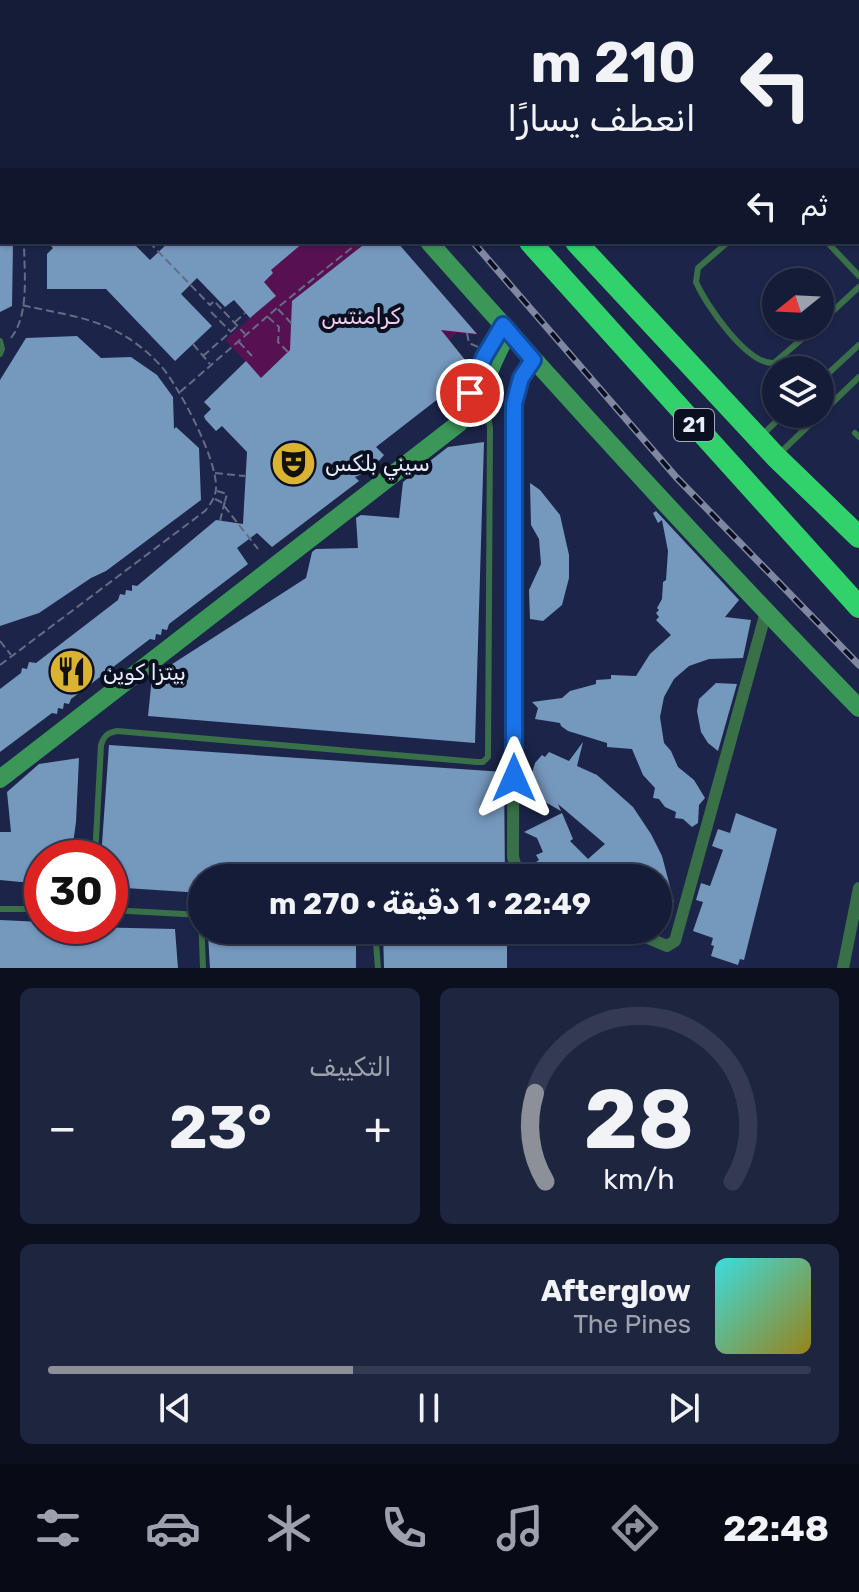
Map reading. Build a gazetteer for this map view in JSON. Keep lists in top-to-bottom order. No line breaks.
{"streets":{"highway":["21"]},"parks":["كرامنتس"],"places":{"theatre":["سيني بلكس"],"restaurant":["بيتزا كوين"]},"north":"left","page":{"turn":["210 m","انعطف يسارًا"],"then":"ثم","limit":"30","trip":"22:49 · 1 دقيقة · 270 m","tile":"التكييف","heat":["−","23°","+"],"song":["Afterglow","The Pines"],"tabs":"22:48","gauge":["28","km/h"]}}
